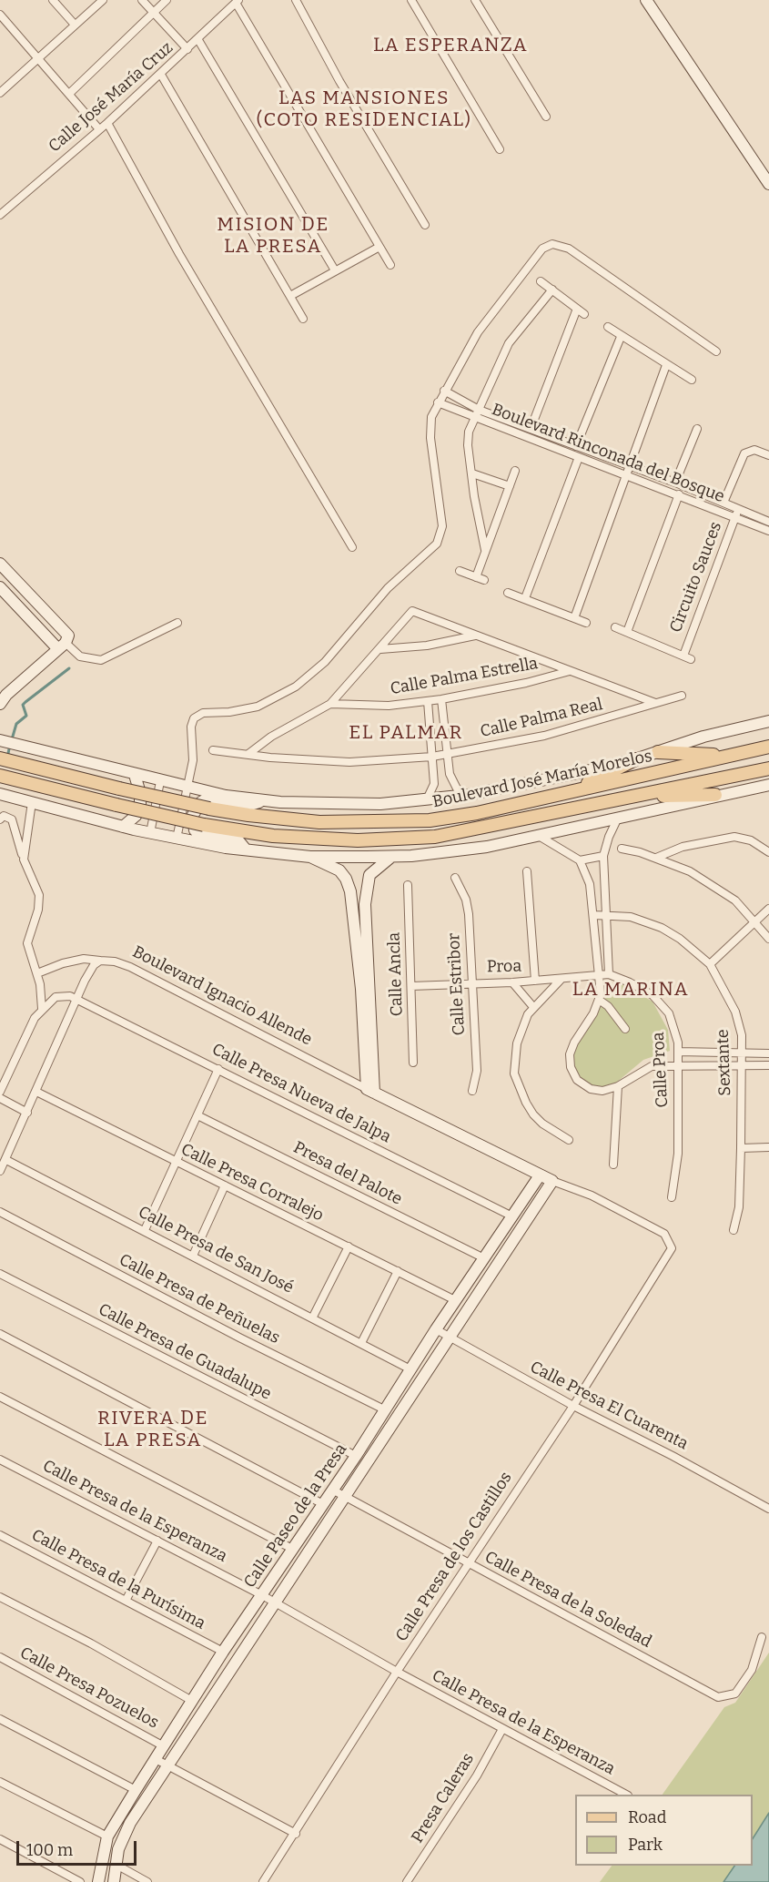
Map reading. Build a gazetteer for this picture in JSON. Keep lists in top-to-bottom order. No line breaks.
{"streets":{"main road":["Boulevard José María Morelos"],"street":["Calle José María Cruz","Boulevard Rinconada del Bosque","Circuito Sauces","Calle Palma Estrella","Calle Palma Real","Proa","Calle Ancla","Calle Estribor","Boulevard Ignacio Allende","Sextante","Calle Proa","Calle Presa Nueva de Jalpa","Presa del Palote","Calle Presa Corralejo","Calle Presa de San José","Calle Presa de Peñuelas","Calle Presa de Guadalupe","Calle Presa El Cuarenta","Calle Presa de la Esperanza","Calle Paseo de la Presa","Calle Presa de los Castillos","Calle Presa de la Purísima","Calle Presa de la Soledad","Calle Presa Pozuelos","Presa Caleras"]},"crossings":[["Boulevard Rinconada del Bosque","Circuito Sauces"],["Calle Palma Estrella","Calle Palma Real"],["Proa","Calle Ancla"],["Proa","Calle Estribor"],["Boulevard Ignacio Allende","Calle Paseo de la Presa"],["Boulevard Ignacio Allende","Calle Presa de los Castillos"],["Calle Presa Nueva de Jalpa","Calle Paseo de la Presa"],["Presa del Palote","Calle Paseo de la Presa"],["Calle Presa Corralejo","Calle Paseo de la Presa"],["Calle Presa de San José","Calle Paseo de la Presa"],["Calle Presa de Peñuelas","Calle Paseo de la Presa"],["Calle Presa de Guadalupe","Calle Paseo de la Presa"],["Calle Presa El Cuarenta","Calle Paseo de la Presa"],["Calle Presa El Cuarenta","Calle Presa de los Castillos"],["Calle Presa de la Esperanza","Calle Paseo de la Presa"],["Calle Presa de la Esperanza","Calle Presa de los Castillos"],["Calle Presa de la Esperanza","Presa Caleras"],["Calle Paseo de la Presa","Calle Presa de la Purísima"],["Calle Paseo de la Presa","Calle Presa de la Soledad"],["Calle Paseo de la Presa","Calle Presa Pozuelos"],["Calle Presa de los Castillos","Calle Presa de la Soledad"]],"districts":["LA ESPERANZA","LAS MANSIONES (COTO RESIDENCIAL)","MISION DE LA PRESA","EL PALMAR","LA MARINA","RIVERA DE LA PRESA"],"legend":["Road","Park"],"scale_bar":"100 m"}
